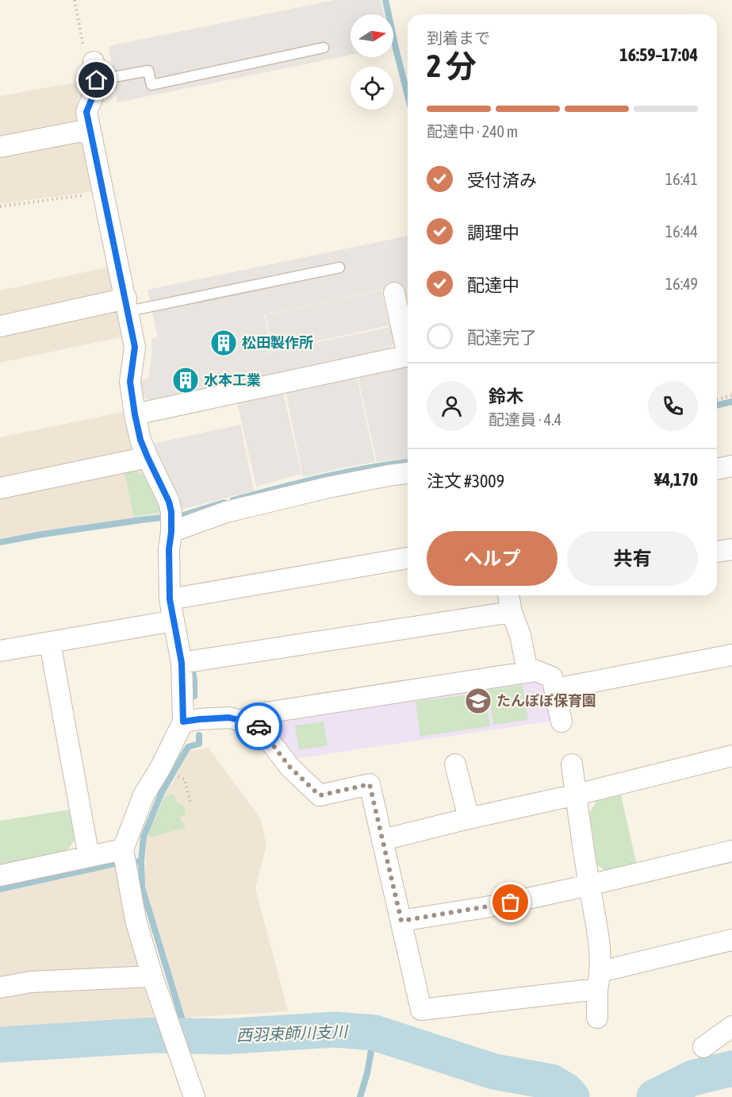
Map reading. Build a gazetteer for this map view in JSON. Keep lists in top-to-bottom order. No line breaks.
{"water":["西羽束師川支川"],"places":{"building":["松田製作所","水本工業"],"school or university":["たんぽぽ保育園"]},"north":"right","page":{"heading":["2 分","到着まで","16:59–17:04"],"panel":["鈴木","配達員 · 4.4","注文 #3009","¥4,170"],"bar":"配達中 · 240 m","list":[["受付済み","16:41"],["調理中","16:44"],["配達中","16:49"],"配達完了"],"buttons":["ヘルプ","共有"]}}
